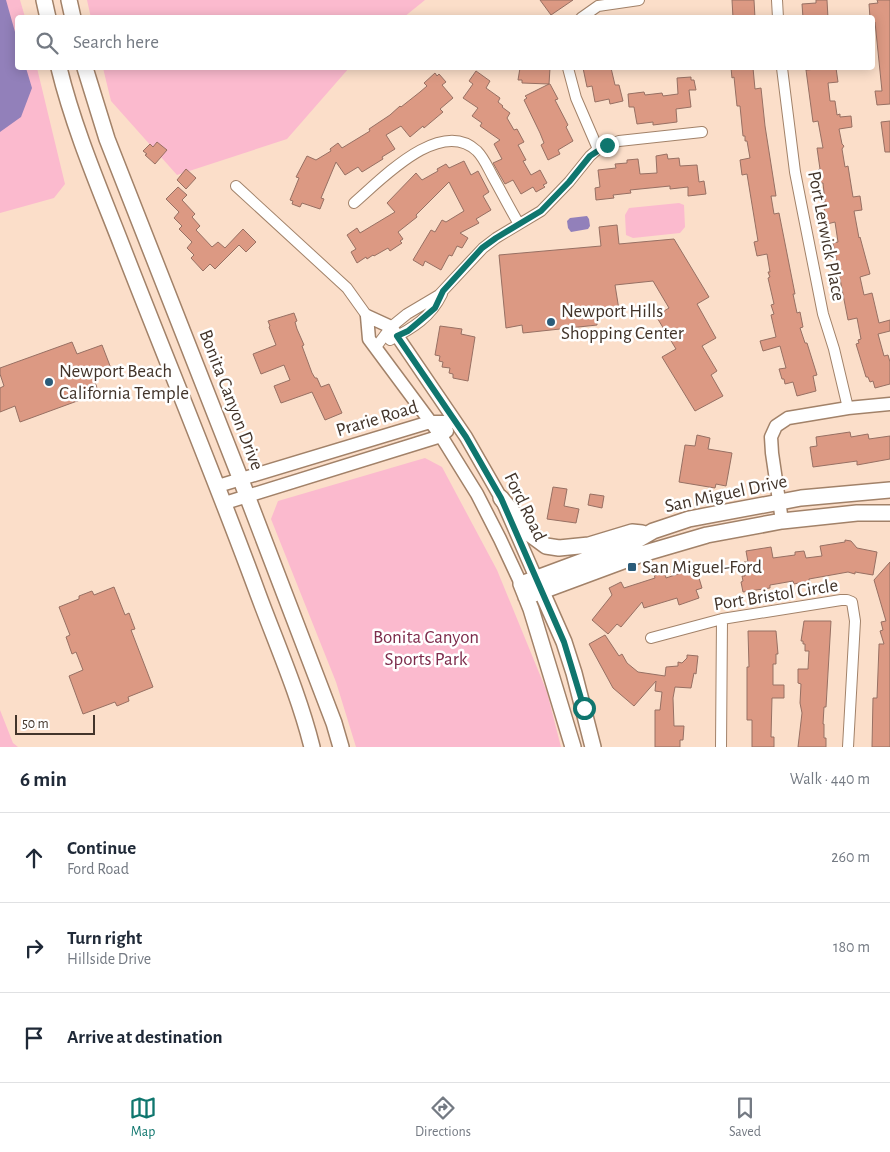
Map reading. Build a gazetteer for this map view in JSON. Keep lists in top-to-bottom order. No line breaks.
{"streets":{"main road":["Bonita Canyon Drive","San Miguel Drive","Ford Road"],"street":["Port Lerwick Place","Prarie Road","Port Bristol Circle"]},"crossings":[["Bonita Canyon Drive","Prarie Road"],["Prarie Road","Ford Road"],["San Miguel Drive","Ford Road"]],"parks":["Bonita Canyon Sports Park"],"places":{"other":["Newport Hills Shopping Center","Newport Beach California Temple"],"transit":["San Miguel-Ford"]},"scale_bar":"50 m","page":{"search":"Search here","scale":"50 m","heading":["6 min","Walk · 440 m"],"list":[["Continue","Ford Road","260 m"],["Turn right","Hillside Drive","180 m"],"Arrive at destination"],"nav":["Map","Directions","Saved"]}}
